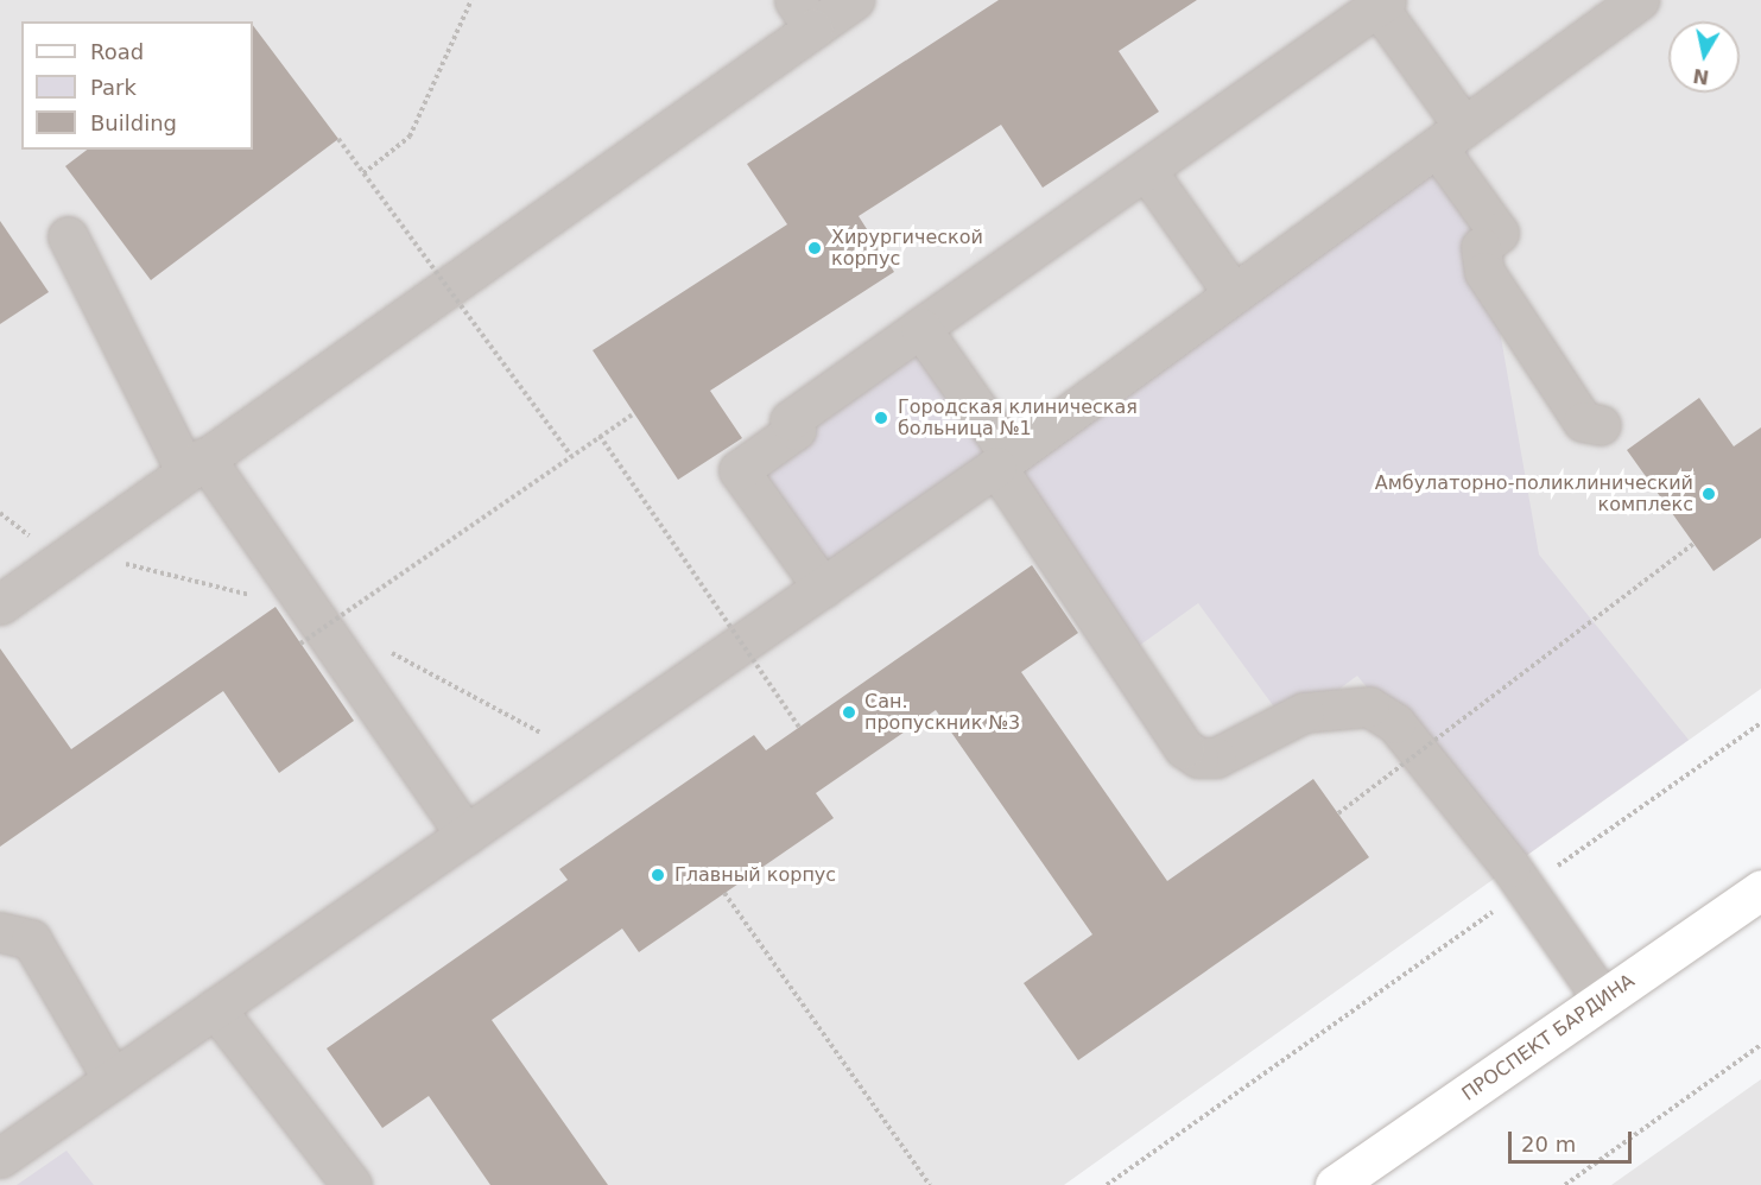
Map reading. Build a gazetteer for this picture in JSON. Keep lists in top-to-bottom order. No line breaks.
{"streets":{"main road":["ПРОСПЕКТ БАРДИНА"]},"places":["Хирургической корпус","Городская клиническая больница №1","Амбулаторно-поликлинический комплекс","Сан. пропускник №3","Главный корпус"],"legend":["Road","Park","Building"],"scale_bar":"20 m","north":"bottom"}
